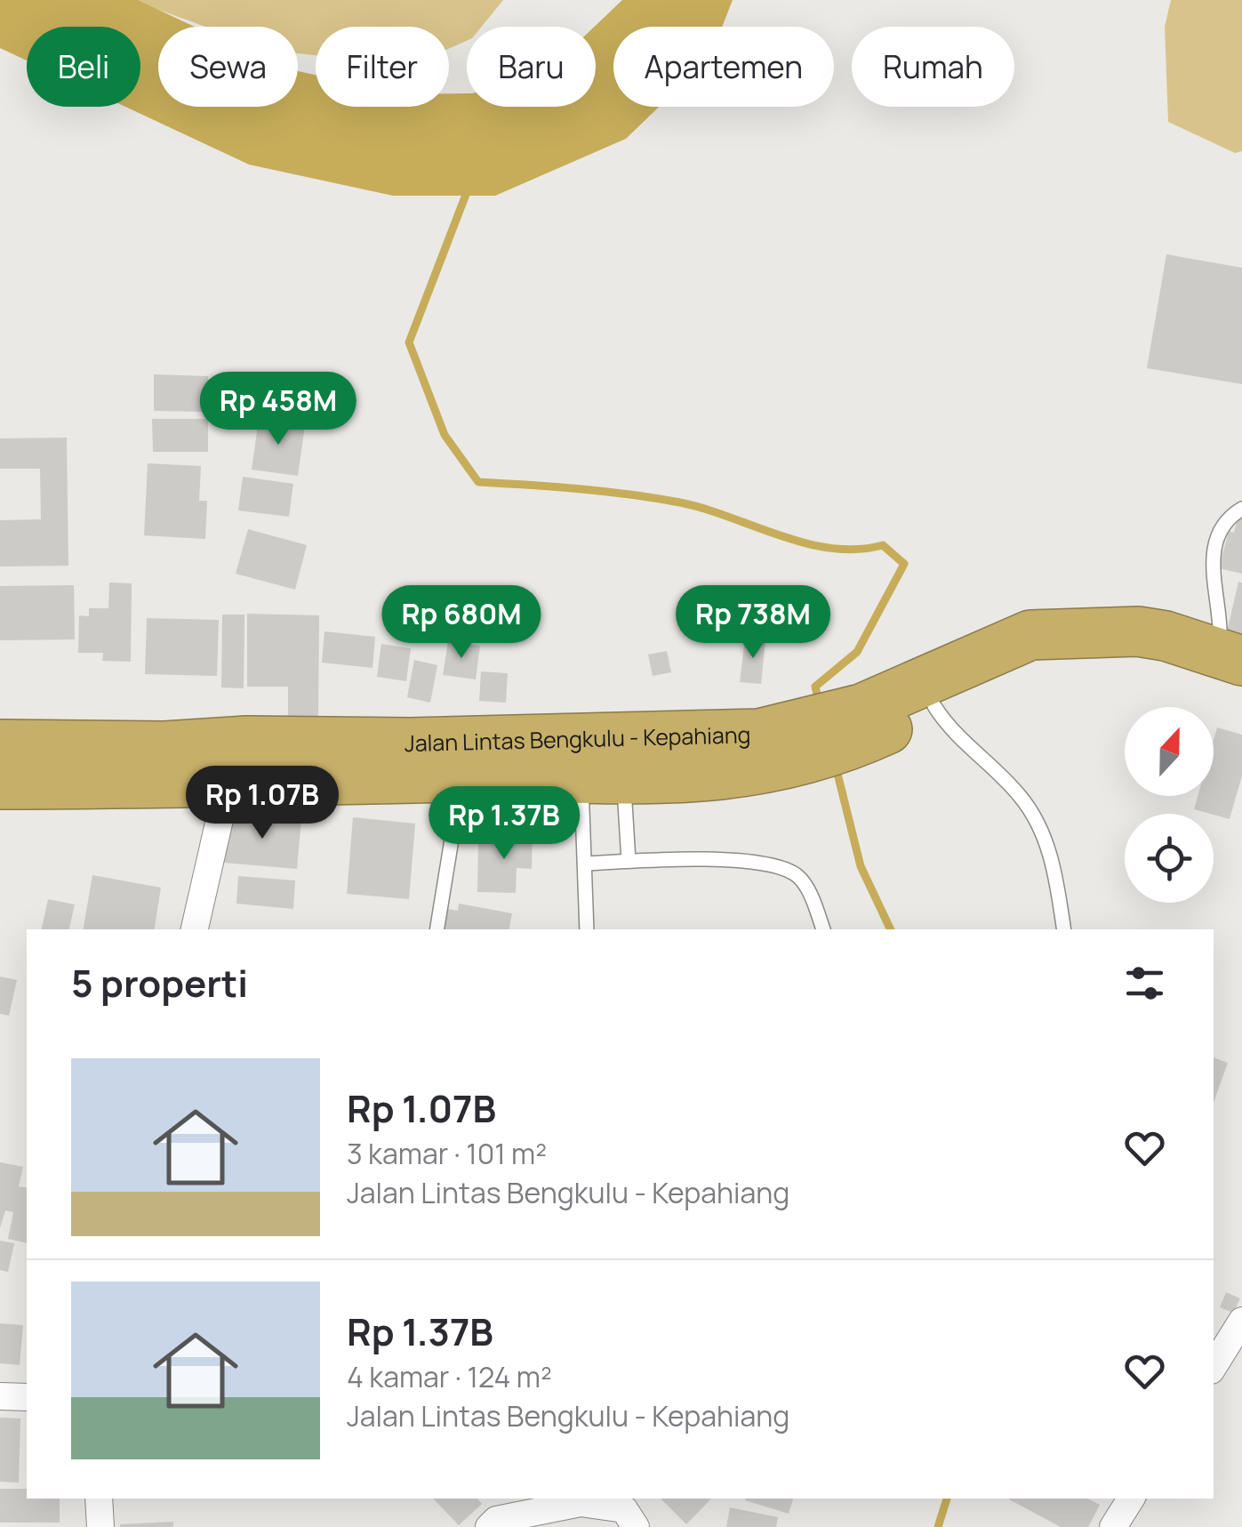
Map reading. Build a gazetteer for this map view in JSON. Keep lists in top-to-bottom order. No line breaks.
{"streets":{"highway":["Jalan Lintas Bengkulu - Kepahiang"]},"north":"top","page":{"chip":["Beli","Sewa","Filter","Baru","Apartemen","Rumah"],"price":["Rp 458M","Rp 680M","Rp 738M","Rp 1.07B","Rp 1.37B"],"heading":"5 properti","list":[{"name":"Rp 1.07B","note":"3 kamar · 101 m² · Jalan Lintas Bengkulu - Kepahiang"},{"name":"Rp 1.37B","note":"4 kamar · 124 m² · Jalan Lintas Bengkulu - Kepahiang"}]}}
